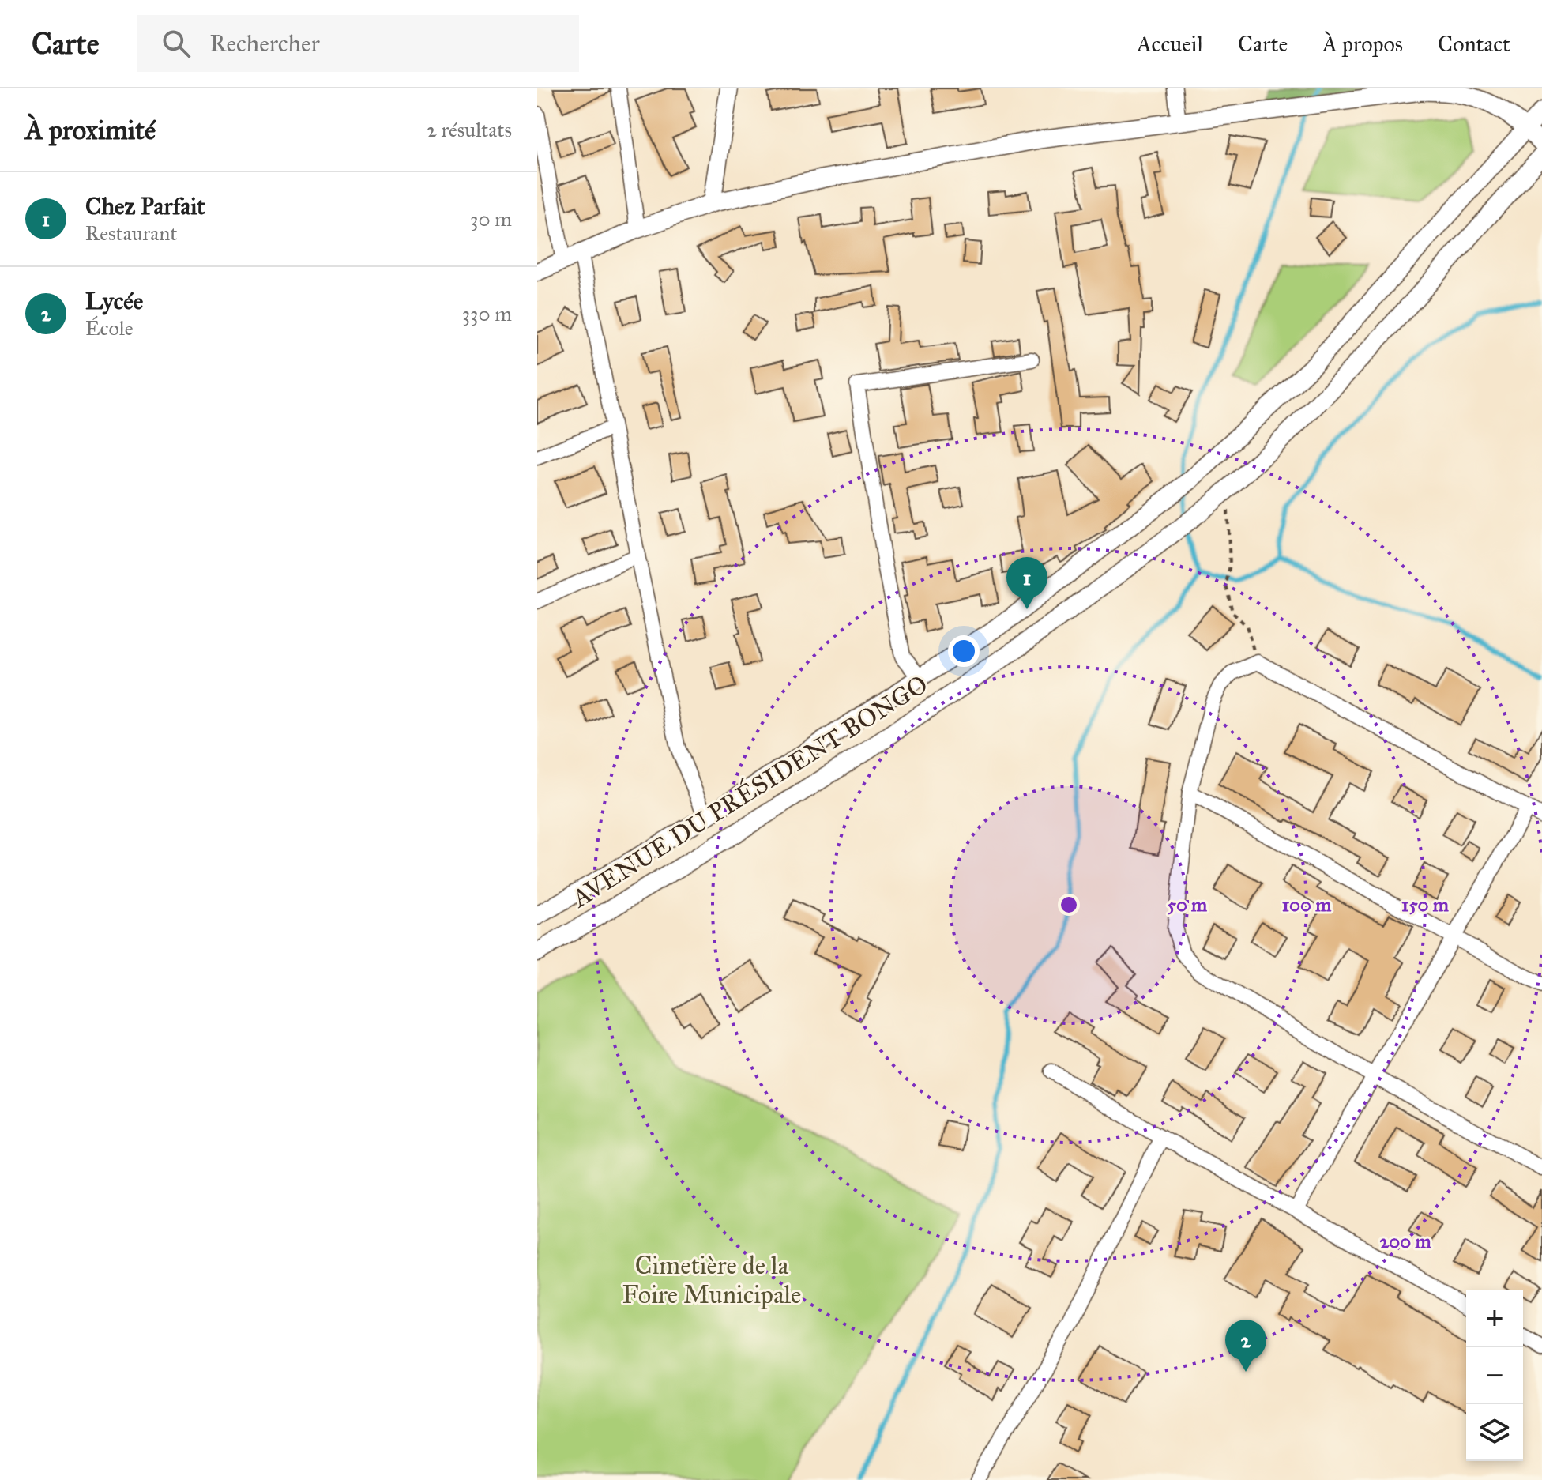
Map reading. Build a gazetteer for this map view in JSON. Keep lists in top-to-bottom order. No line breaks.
{"streets":{"street":["AVENUE DU PRÉSIDENT BONGO"]},"parks":["Cimetière de la Foire Municipale"],"page":{"header":"Carte","search":"Rechercher","nav":["Accueil","Carte","À propos","Contact"],"heading":["À proximité","2 résultats"],"list":[{"mark":"1","name":"Chez Parfait","note":"Restaurant","value":"30 m"},{"mark":"2","name":"Lycée","note":"École","value":"330 m"}],"pins":["1","2"],"map_buttons":["+","−"]},"rings":["50 m","100 m","150 m","200 m"]}
